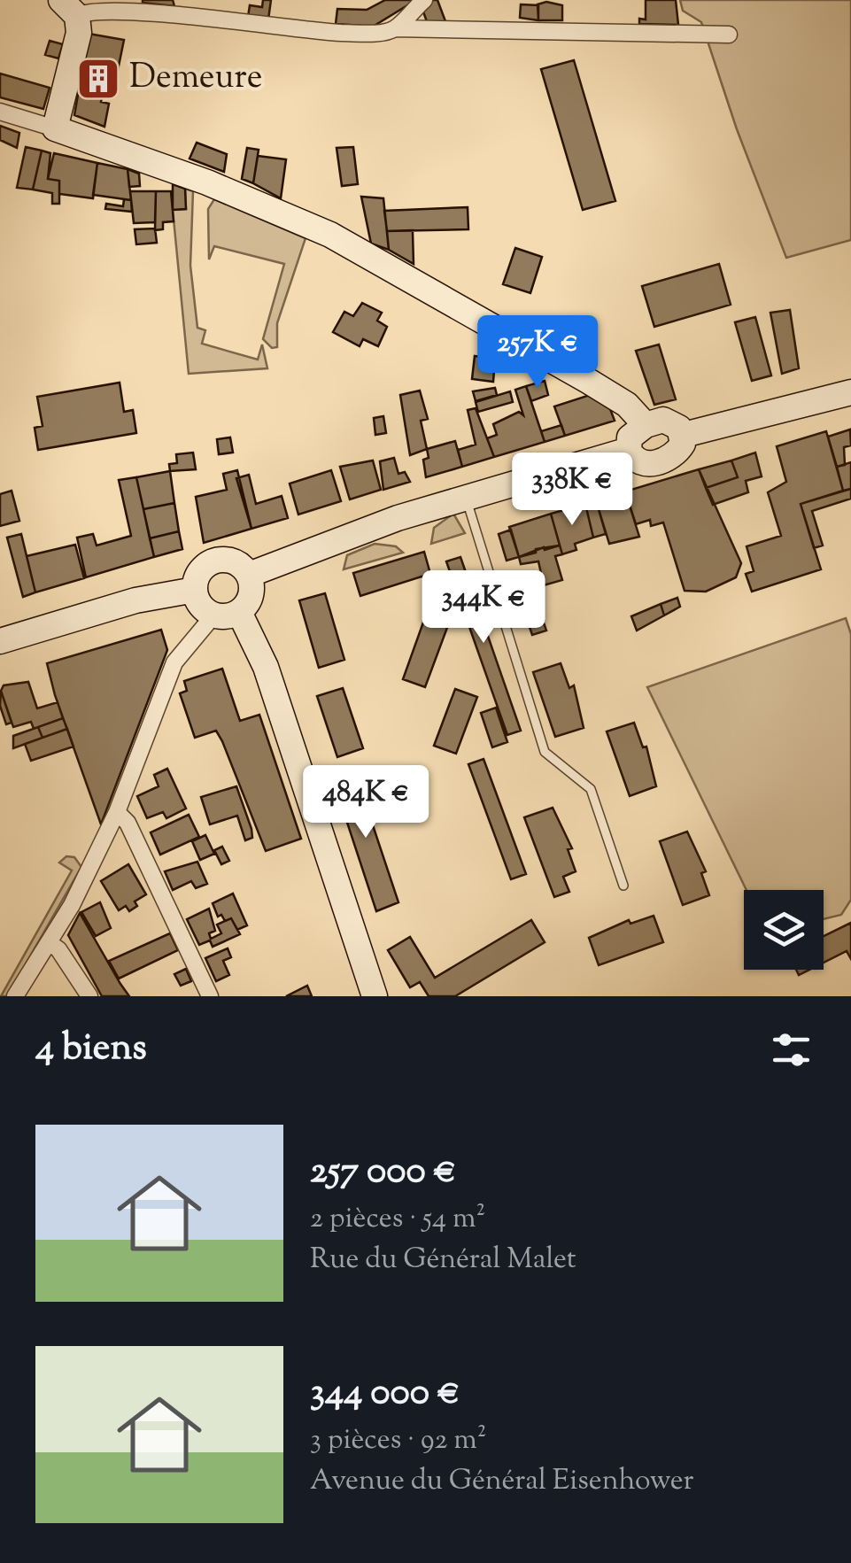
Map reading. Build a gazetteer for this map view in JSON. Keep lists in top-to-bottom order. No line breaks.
{"places":{"building":["Demeure"]},"page":{"price":["257K €","338K €","344K €","484K €"],"heading":"4 biens","list":[{"name":"257 000 €","note":"2 pièces · 54 m² · Rue du Général Malet"},{"name":"344 000 €","note":"3 pièces · 92 m² · Avenue du Général Eisenhower"}]}}
